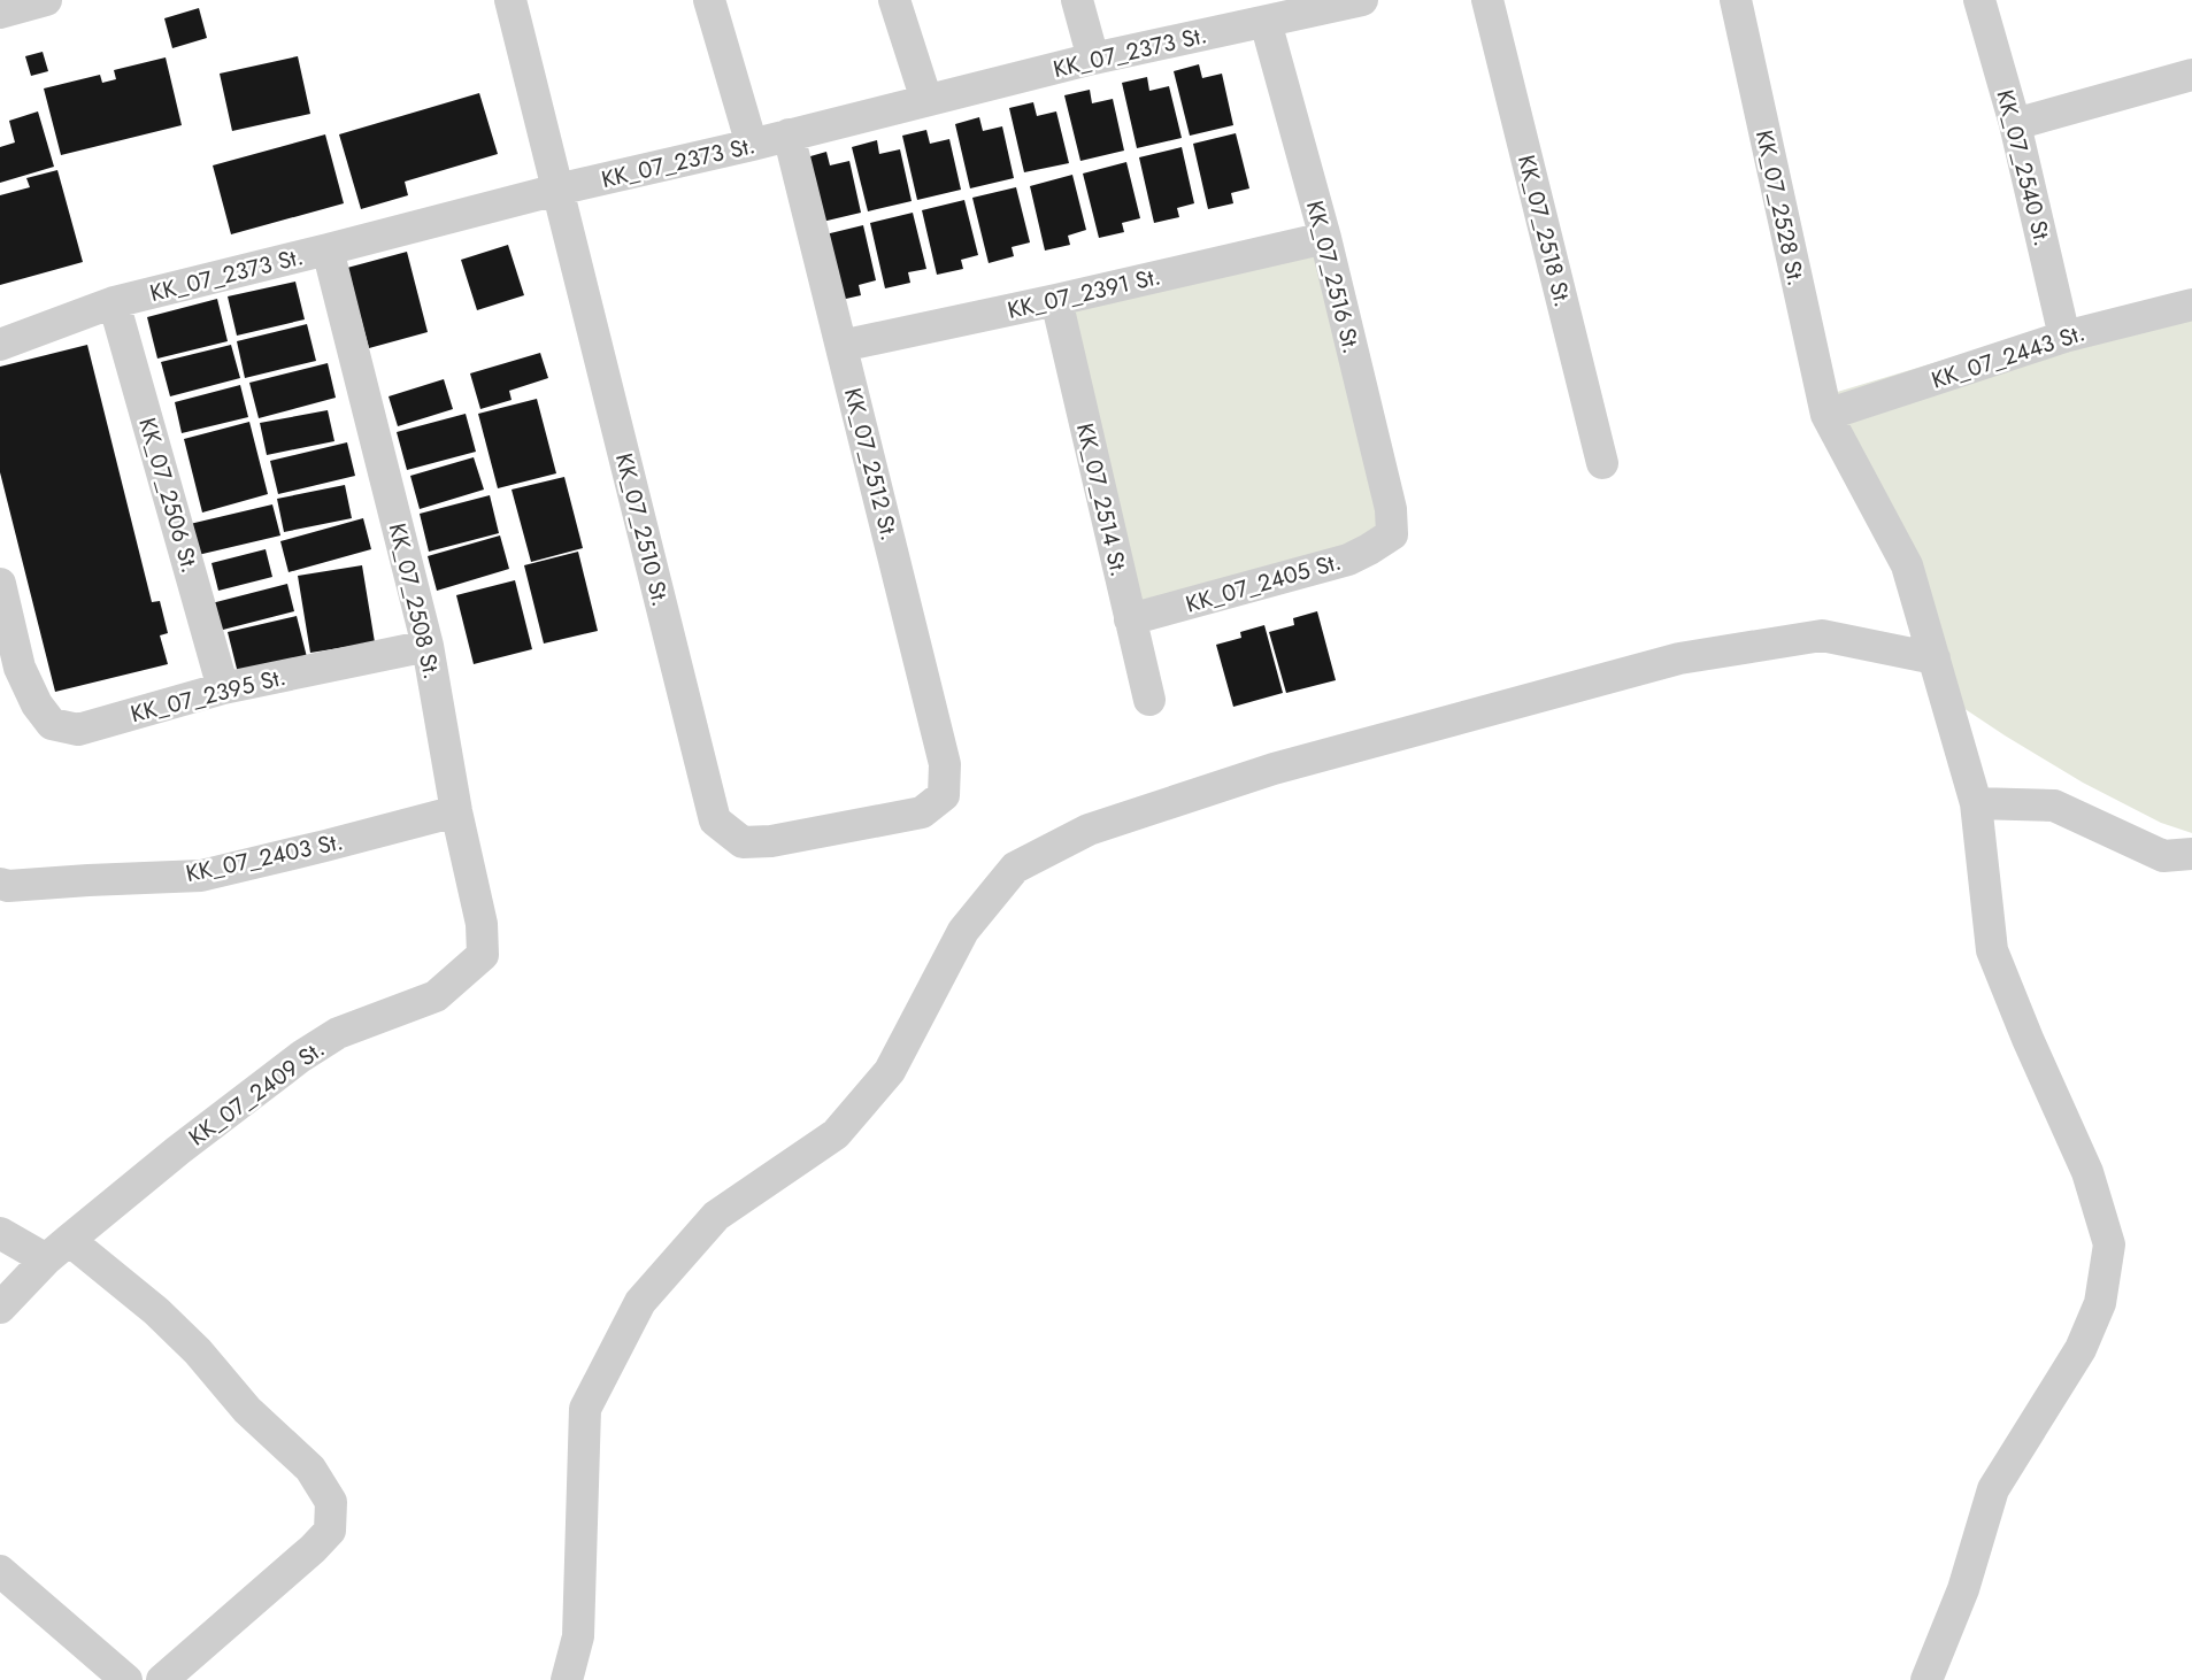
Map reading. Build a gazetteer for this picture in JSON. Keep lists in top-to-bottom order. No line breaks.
{"streets":{"street":["KK_07_2373 St.","KK_07_2540 St.","KK_07_2528 St.","KK_07_2518 St.","KK_07_2516 St.","KK_07_2391 St.","KK_07_2443 St.","KK_07_2512 St.","KK_07_2506 St.","KK_07_2514 St.","KK_07_2510 St.","KK_07_2405 St.","KK_07_2508 St.","KK_07_2395 St.","KK_07_2403 St.","KK_07_2409 St."]},"crossings":[["KK_07_2373 St.","KK_07_2516 St."],["KK_07_2373 St.","KK_07_2512 St."],["KK_07_2373 St.","KK_07_2506 St."],["KK_07_2373 St.","KK_07_2510 St."],["KK_07_2373 St.","KK_07_2508 St."],["KK_07_2540 St.","KK_07_2443 St."],["KK_07_2528 St.","KK_07_2443 St."],["KK_07_2516 St.","KK_07_2391 St."],["KK_07_2516 St.","KK_07_2405 St."],["KK_07_2391 St.","KK_07_2512 St."],["KK_07_2391 St.","KK_07_2514 St."],["KK_07_2512 St.","KK_07_2510 St."],["KK_07_2506 St.","KK_07_2395 St."],["KK_07_2514 St.","KK_07_2405 St."],["KK_07_2508 St.","KK_07_2395 St."],["KK_07_2508 St.","KK_07_2403 St."],["KK_07_2508 St.","KK_07_2409 St."]]}
